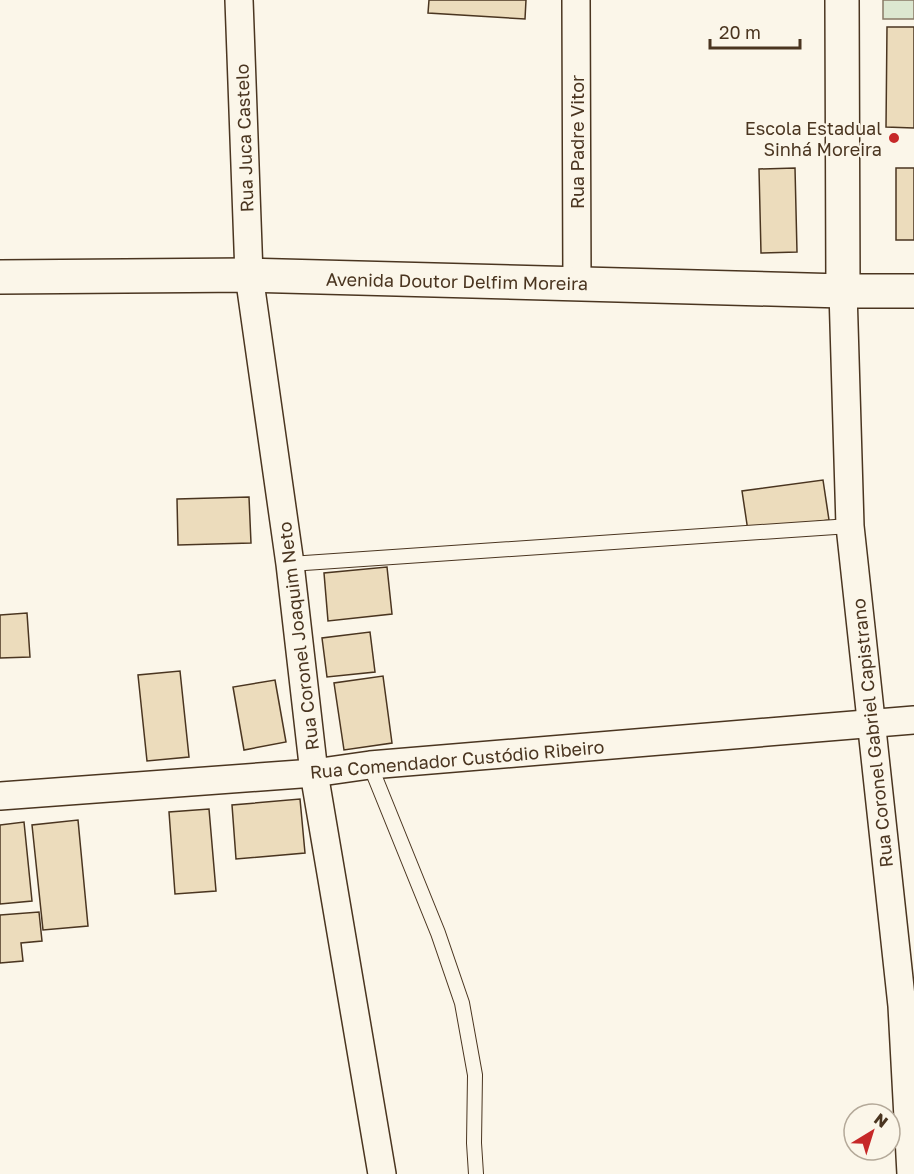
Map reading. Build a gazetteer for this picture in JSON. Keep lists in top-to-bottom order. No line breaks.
{"streets":{"main road":["Avenida Doutor Delfim Moreira"],"street":["Rua Juca Castelo","Rua Padre Vitor","Rua Coronel Joaquim Neto","Rua Coronel Gabriel Capistrano","Rua Comendador Custódio Ribeiro"]},"crossings":[["Rua Juca Castelo","Avenida Doutor Delfim Moreira"],["Rua Juca Castelo","Rua Coronel Joaquim Neto"],["Rua Padre Vitor","Avenida Doutor Delfim Moreira"],["Avenida Doutor Delfim Moreira","Rua Coronel Joaquim Neto"],["Avenida Doutor Delfim Moreira","Rua Coronel Gabriel Capistrano"],["Rua Coronel Joaquim Neto","Rua Comendador Custódio Ribeiro"],["Rua Coronel Gabriel Capistrano","Rua Comendador Custódio Ribeiro"]],"places":["Escola Estadual Sinhá Moreira"],"scale_bar":"20 m","north":"top right"}
